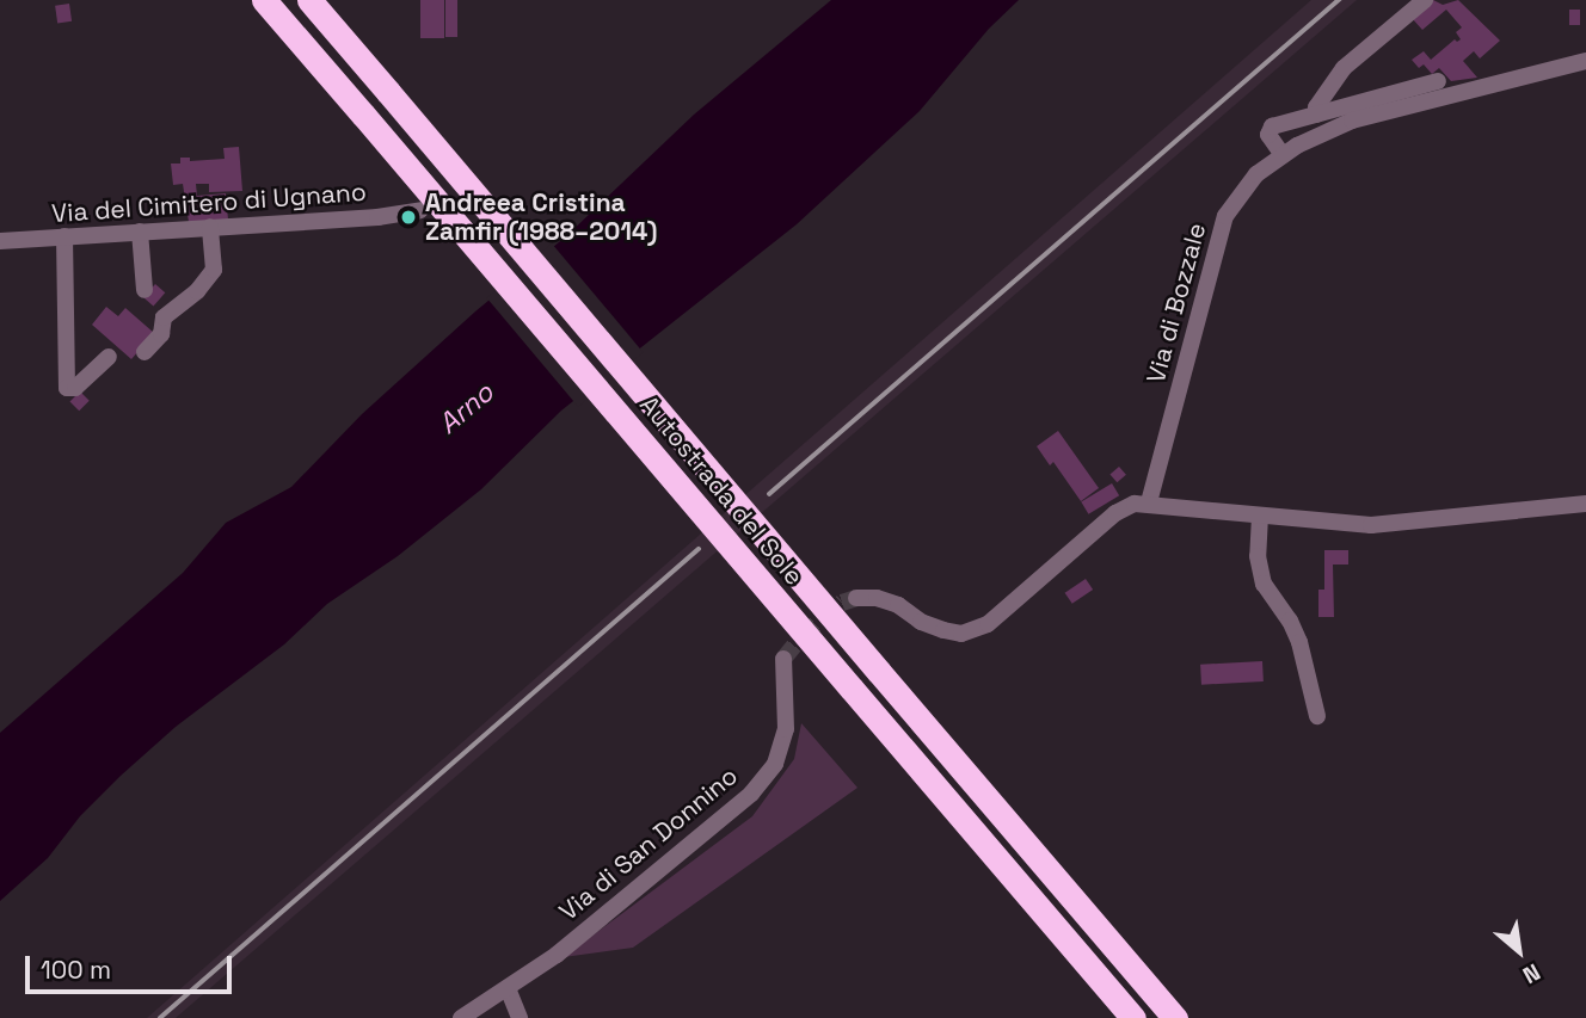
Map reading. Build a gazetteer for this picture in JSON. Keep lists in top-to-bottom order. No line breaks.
{"streets":{"highway":["Autostrada del Sole"],"street":["Via del Cimitero di Ugnano","Via di Bozzale","Via di San Donnino"]},"water":["Arno"],"places":["Andreea Cristina Zamfir (1988–2014)"],"scale_bar":"100 m","north":"bottom right"}
